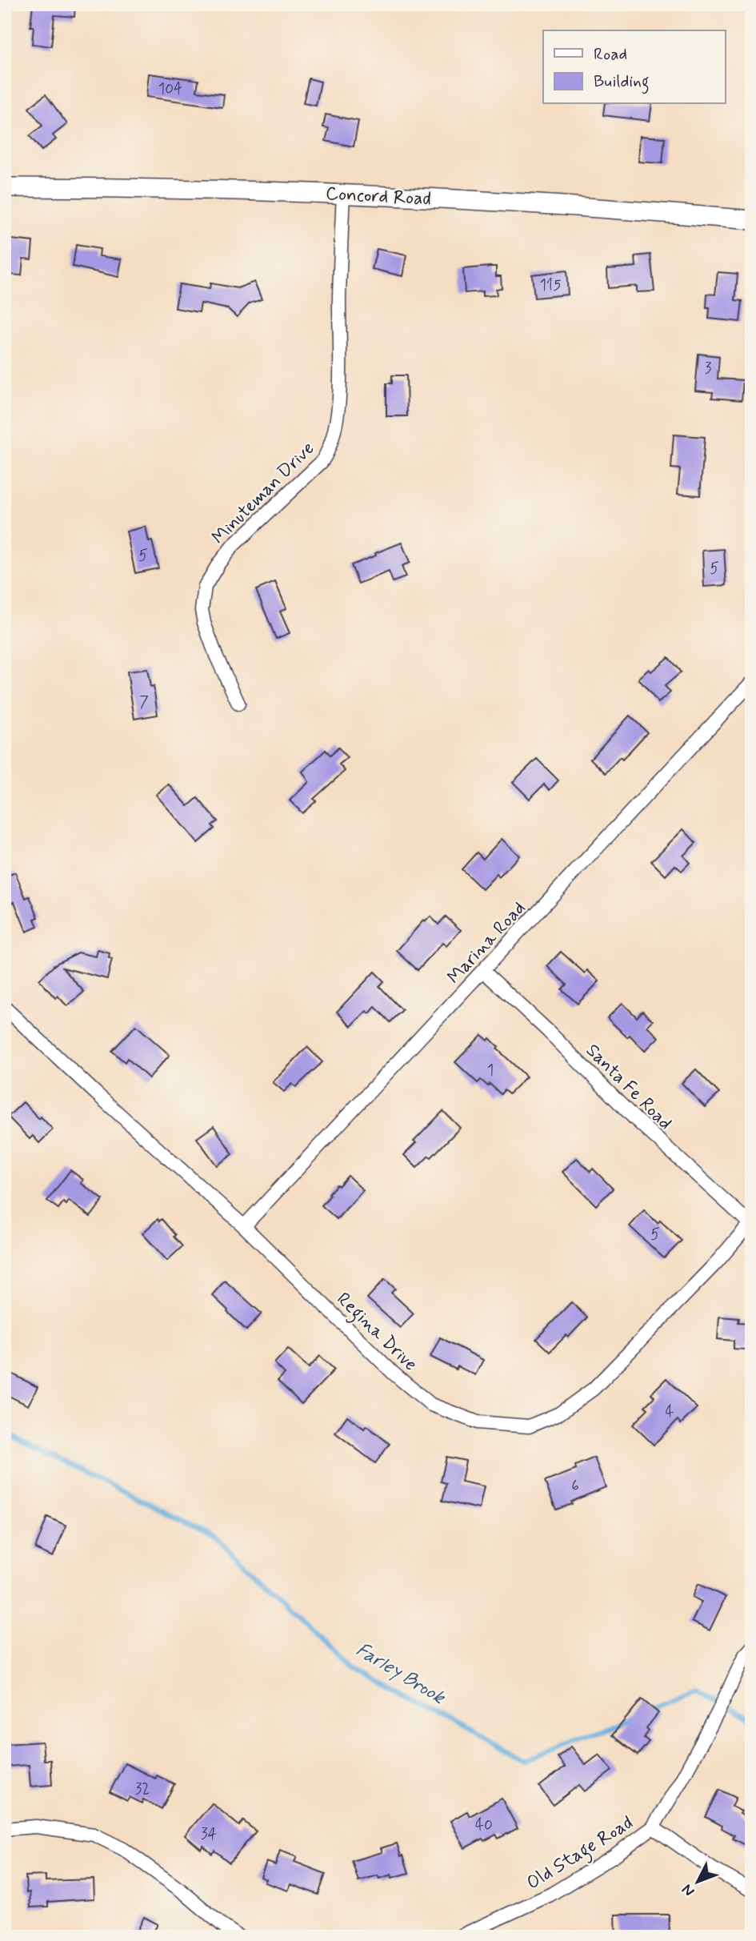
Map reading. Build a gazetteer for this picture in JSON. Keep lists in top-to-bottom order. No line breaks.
{"streets":{"main road":["Concord Road"],"street":["Minuteman Drive","Marina Road","Santa Fe Road","Regina Drive","Old Stage Road"]},"crossings":[["Concord Road","Minuteman Drive"],["Marina Road","Santa Fe Road"],["Marina Road","Regina Drive"],["Santa Fe Road","Regina Drive"]],"water":["Farley Brook"],"house_numbers":["104","115","3","5","5","7","1","5","4","6","32","40","34"],"legend":["Road","Building"],"north":"bottom left"}
